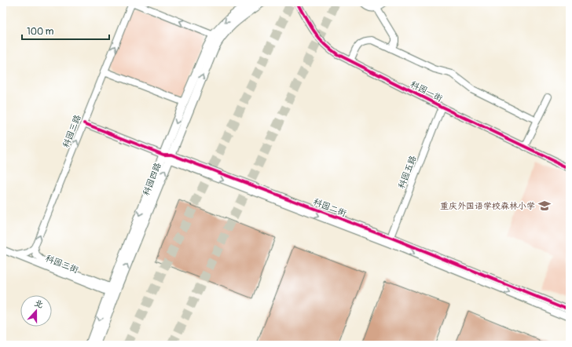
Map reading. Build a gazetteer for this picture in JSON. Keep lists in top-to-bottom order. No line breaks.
{"streets":{"main road":["科园四路"],"street":["科园一街","科园三路","科园五路","科园二街","科园三街"]},"crossings":[["科园一街","科园五路"],["科园三路","科园二街"],["科园三路","科园三街"],["科园五路","科园二街"],["科园四路","科园二街"],["科园四路","科园三街"]],"one_way":["科园三路"],"places":{"school or university":["重庆外国语学校森林小学"]},"scale_bar":"100 m","north":"top"}
